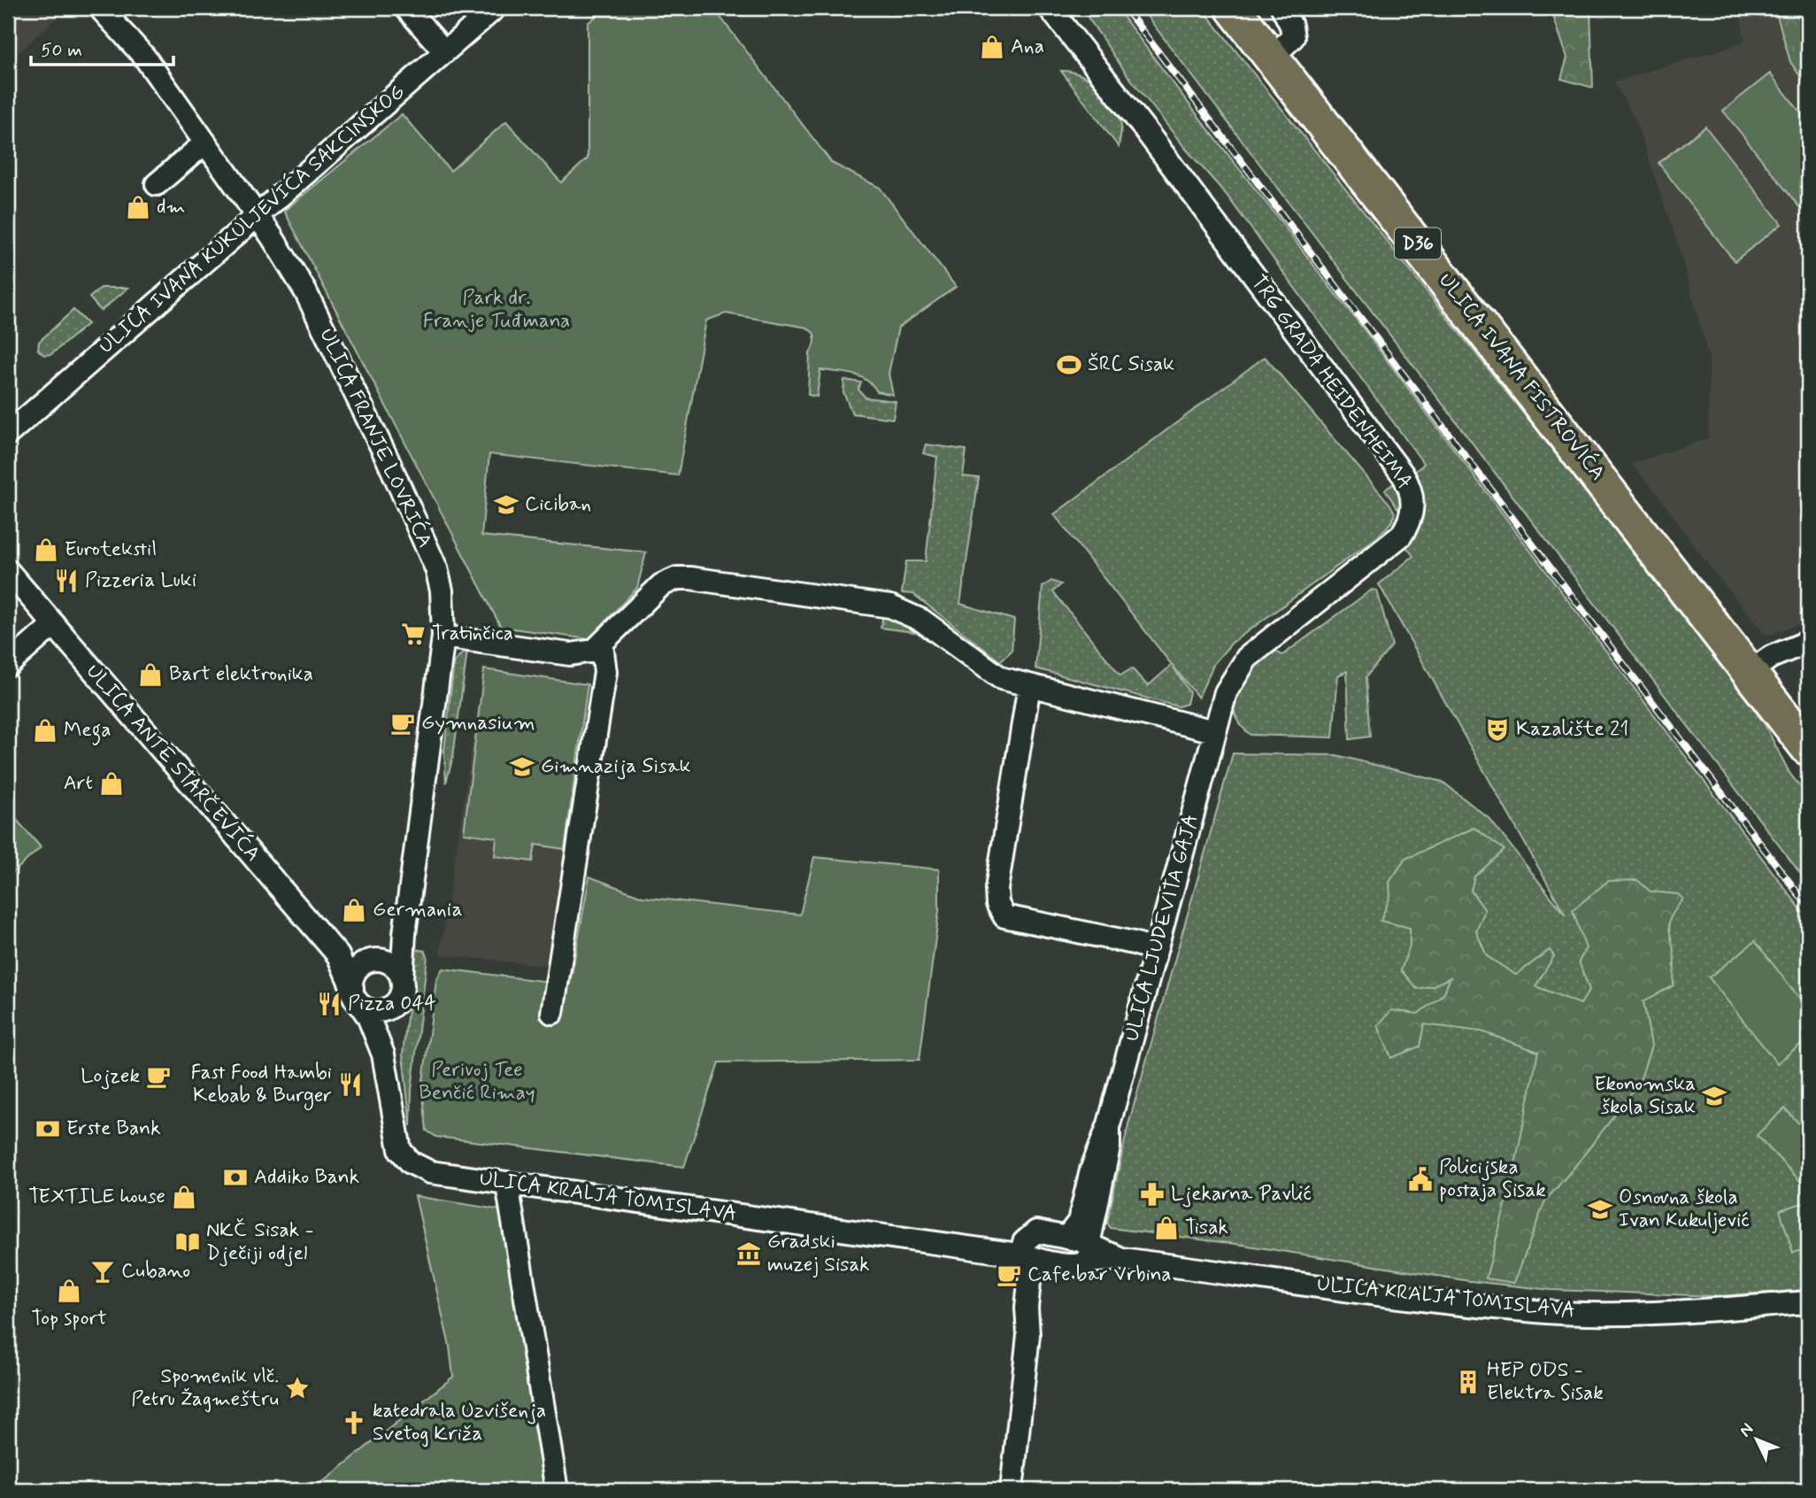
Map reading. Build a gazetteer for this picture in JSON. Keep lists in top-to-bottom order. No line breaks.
{"streets":{"main road":["D36","ULICA IVANA FISTROVIĆA"],"street":["ULICA IVANA KUKULJEVIĆA SAKCINSKOG","TRG GRADA HEIDENHEIMA","ULICA FRANJE LOVRIĆA","ULICA ANTE STARČEVIĆA","ULICA LJUDEVITA GAJA","ULICA KRALJA TOMISLAVA"]},"crossings":[["ULICA IVANA KUKULJEVIĆA SAKCINSKOG","ULICA FRANJE LOVRIĆA"],["TRG GRADA HEIDENHEIMA","ULICA LJUDEVITA GAJA"],["ULICA FRANJE LOVRIĆA","ULICA ANTE STARČEVIĆA"],["ULICA ANTE STARČEVIĆA","ULICA KRALJA TOMISLAVA"],["ULICA LJUDEVITA GAJA","ULICA KRALJA TOMISLAVA"]],"parks":["Park dr. Franje Tuđmana","Perivoj Tee Benčić Rimay"],"places":{"shop":["Ana","dm","Eurotekstil","Bart elektronika","Mega","Art","Germania","TEXTILE house","Tisak","Top sport"],"sports":["ŠRC Sisak"],"school or university":["Ciciban","Gimnazija Sisak","Ekonomska škola Sisak","Osnovna škola Ivan Kukuljević"],"restaurant":["Pizzeria Luki","Pizza 044","Fast Food Hambi Kebab & Burger"],"supermarket":["Tratinčica"],"cafe":["Gymnasium","Lojzek","Cafe bar Vrbina"],"theatre":["Kazalište 21"],"bank":["Erste Bank","Addiko Bank"],"public building":["Policijska postaja Sisak"],"pharmacy":["Ljekarna Pavlić"],"library":["NKČ Sisak - Dječiji odjel"],"museum":["Gradski muzej Sisak"],"bar":["Cubano"],"building":["HEP ODS - Elektra Sisak"],"place":["Spomenik vlč. Petru Žagmeštru"],"church":["katedrala Uzvišenja Svetog Križa"]},"scale_bar":"50 m","north":"top left"}
